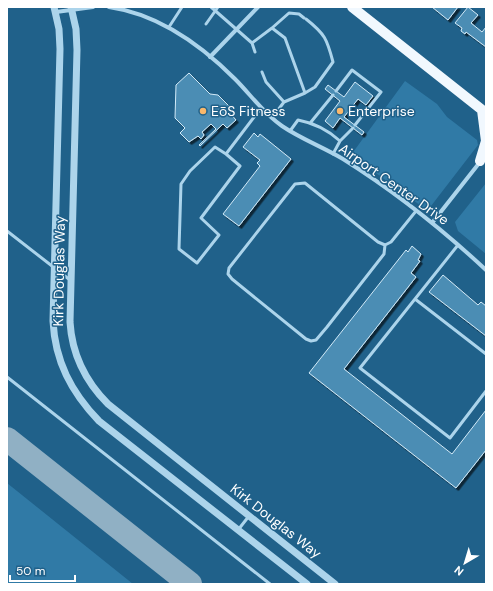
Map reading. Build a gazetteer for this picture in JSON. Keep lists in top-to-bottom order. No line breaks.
{"streets":{"street":["Airport Center Drive","Kirk Douglas Way"]},"places":["EōS Fitness","Enterprise"],"scale_bar":"50 m","north":"bottom left"}
